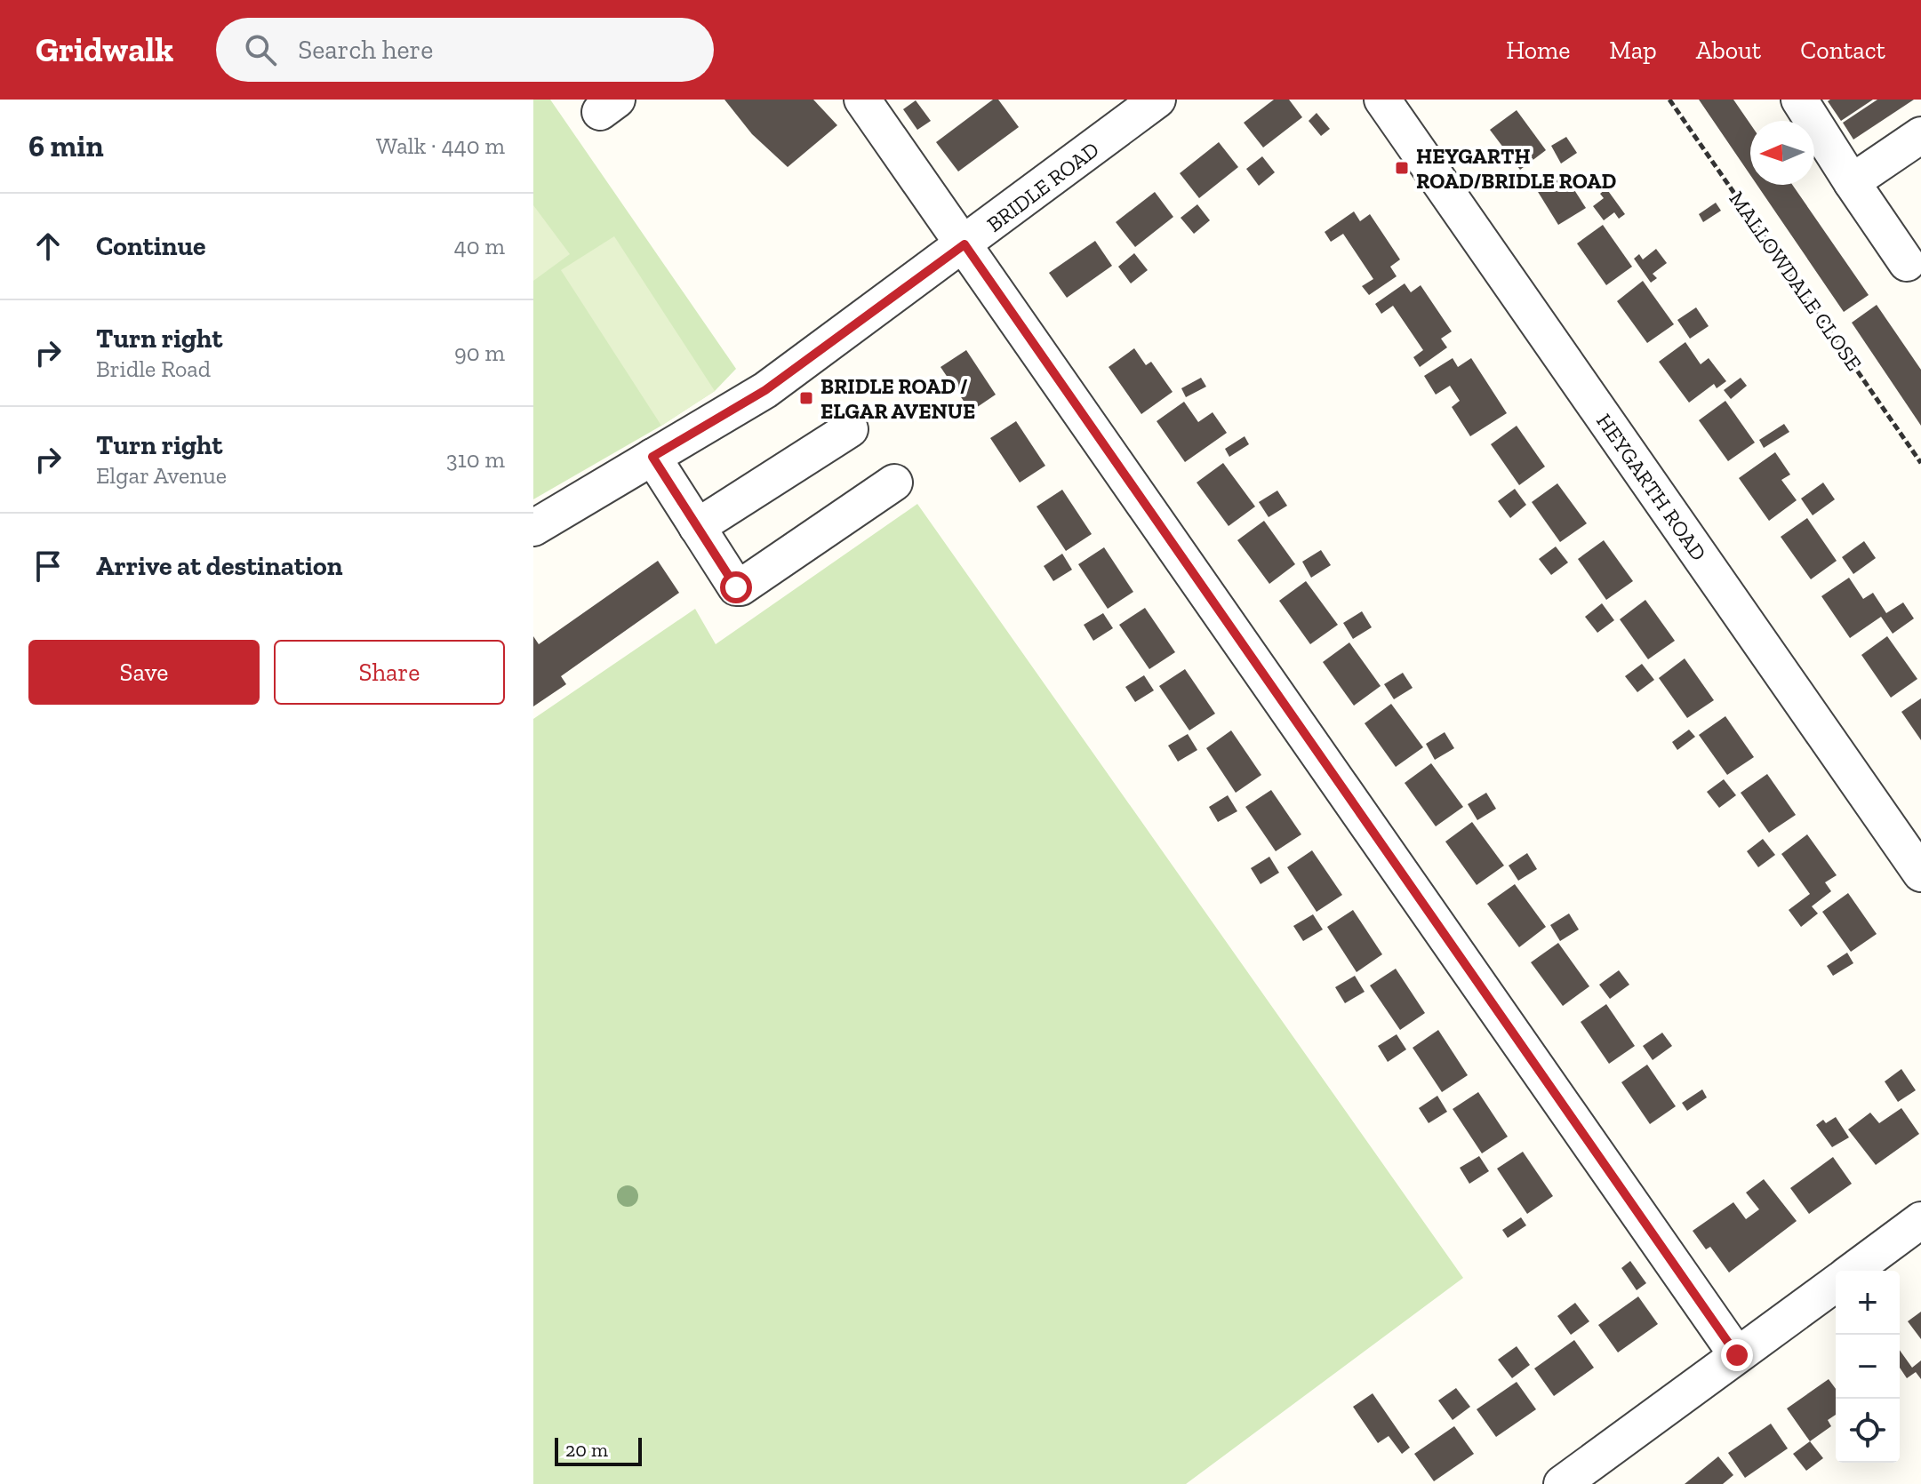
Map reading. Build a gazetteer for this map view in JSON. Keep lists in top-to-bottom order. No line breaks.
{"streets":{"street":["BRIDLE ROAD","HEYGARTH ROAD"],"path":["MALLOWDALE CLOSE"]},"places":{"transit":["HEYGARTH ROAD/BRIDLE ROAD","BRIDLE ROAD / ELGAR AVENUE"]},"scale_bar":"20 m","north":"left","page":{"header":"Gridwalk","search":"Search here","nav":["Home","Map","About","Contact"],"heading":["6 min","Walk · 440 m"],"list":[["Continue","40 m"],["Turn right","Bridle Road","90 m"],["Turn right","Elgar Avenue","310 m"],"Arrive at destination"],"buttons":["Save","Share"],"map_buttons":["+","−"],"scale":"20 m"}}
